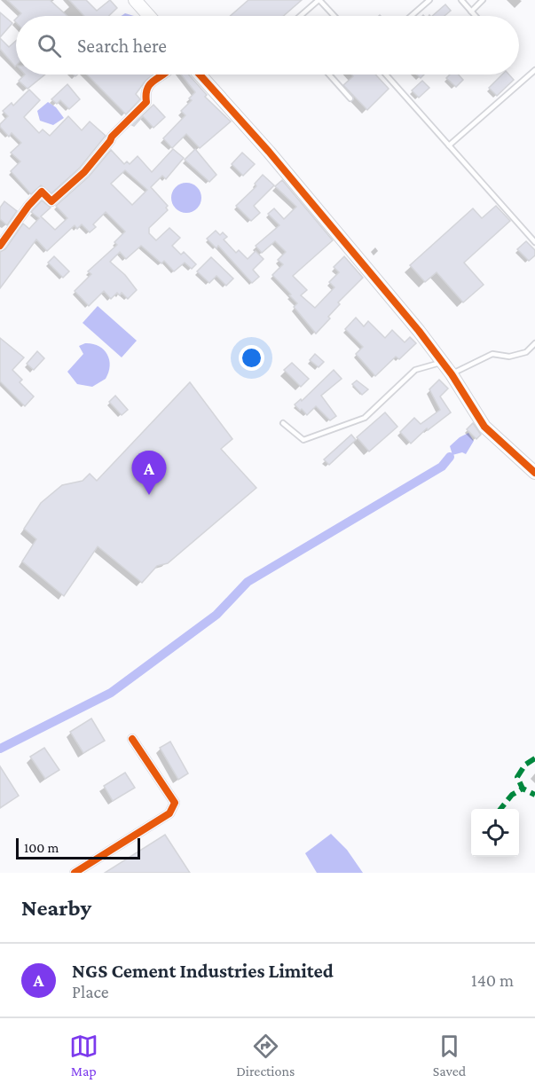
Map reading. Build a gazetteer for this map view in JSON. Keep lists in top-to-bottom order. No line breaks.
{"scale_bar":"100 m","page":{"search":"Search here","pins":"A","scale":"100 m","heading":"Nearby","list":[{"mark":"A","name":"NGS Cement Industries Limited","note":"Place","value":"140 m"}],"nav":["Map","Directions","Saved"]}}
